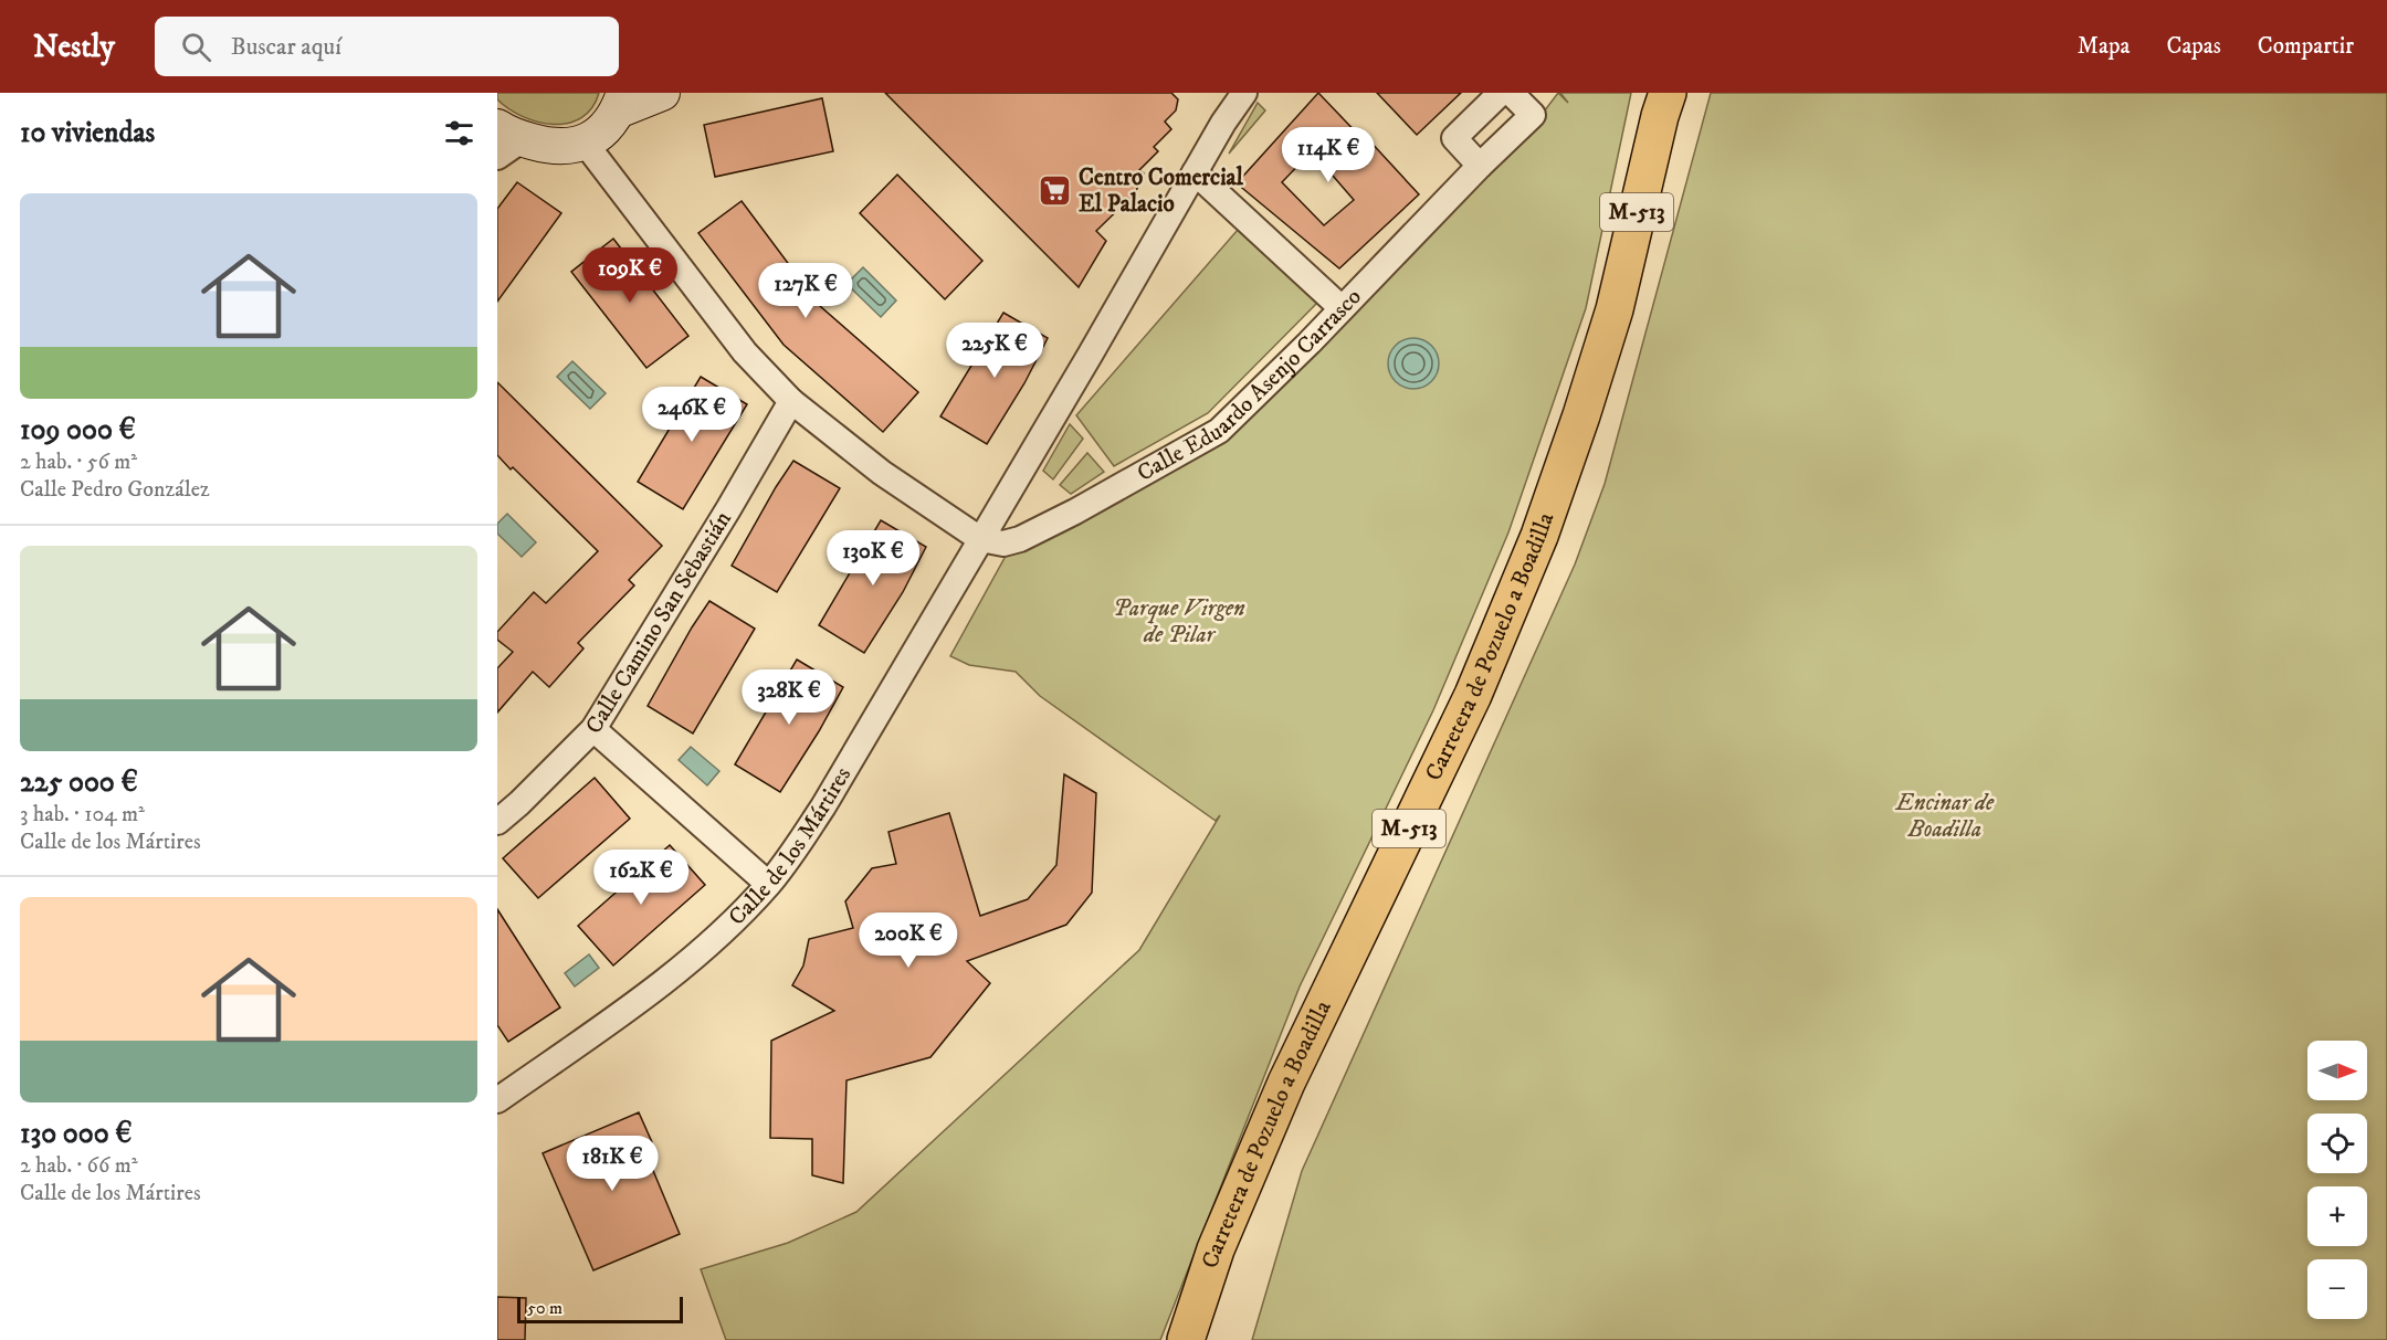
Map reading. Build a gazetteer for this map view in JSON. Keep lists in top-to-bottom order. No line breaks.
{"streets":{"main road":["M-513","Carretera de Pozuelo a Boadilla"],"street":["Calle Eduardo Asenjo Carrasco","Calle Camino San Sebastián","Calle de los Mártires"]},"crossings":[["Calle Eduardo Asenjo Carrasco","Calle de los Mártires"]],"parks":["Parque Virgen de Pilar","Encinar de Boadilla"],"places":{"supermarket":["Centro Comercial El Palacio"]},"scale_bar":"50 m","north":"right","page":{"header":"Nestly","search":"Buscar aquí","nav":["Mapa","Capas","Compartir"],"heading":"10 viviendas","price":["114K €","109K €","127K €","225K €","246K €","130K €","328K €","162K €","200K €","181K €"],"list":[{"name":"109 000 €","note":"2 hab. · 56 m² · Calle Pedro González"},{"name":"225 000 €","note":"3 hab. · 104 m² · Calle de los Mártires"},{"name":"130 000 €","note":"2 hab. · 66 m² · Calle de los Mártires"}],"map_buttons":["+","−"],"scale":"50 m"}}
